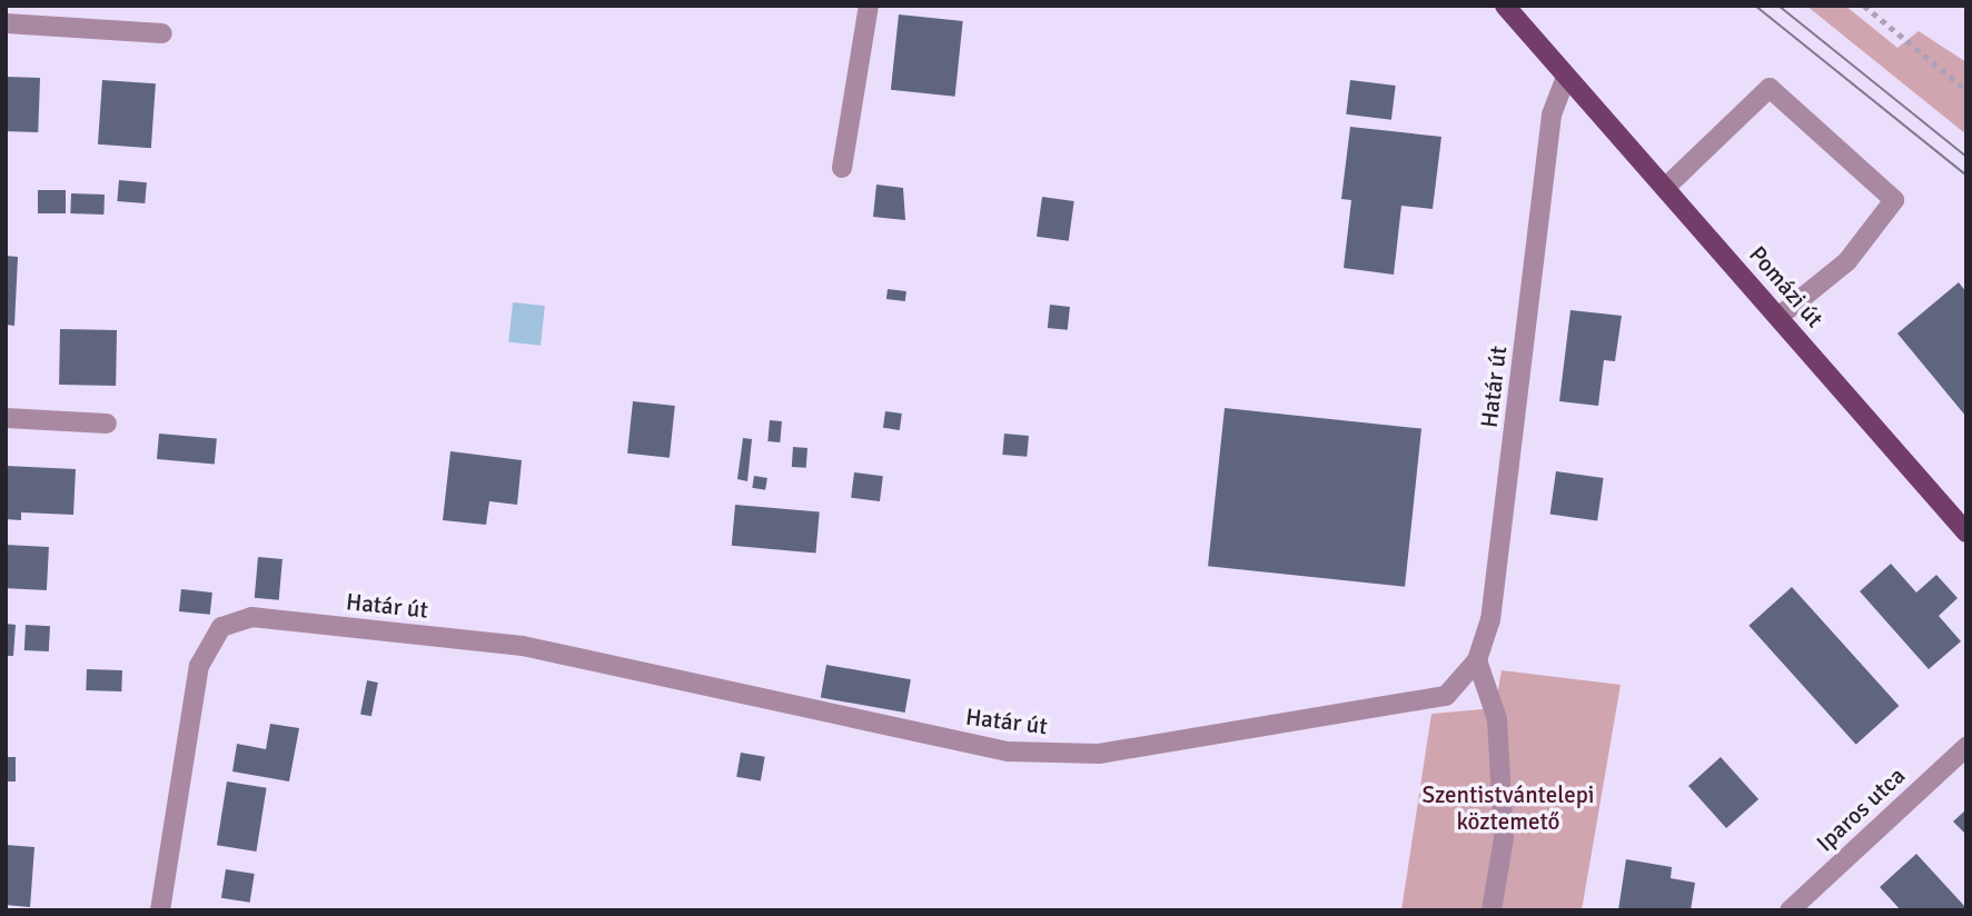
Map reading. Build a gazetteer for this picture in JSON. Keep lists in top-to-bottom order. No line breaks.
{"streets":{"main road":["Pomázi út"],"street":["Határ út","Iparos utca"]},"crossings":[["Pomázi út","Határ út"]],"parks":["Szentistvántelepi köztemető"]}
